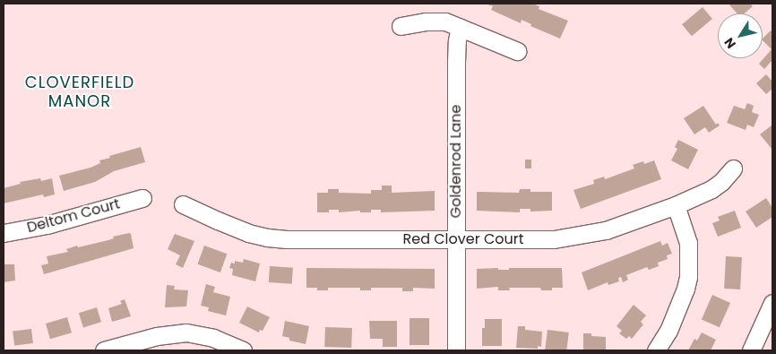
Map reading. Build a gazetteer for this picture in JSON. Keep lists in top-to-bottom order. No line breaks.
{"streets":{"street":["Goldenrod Lane","Deltom Court","Red Clover Court"]},"crossings":[["Goldenrod Lane","Red Clover Court"]],"districts":["CLOVERFIELD MANOR"],"north":"bottom left"}
